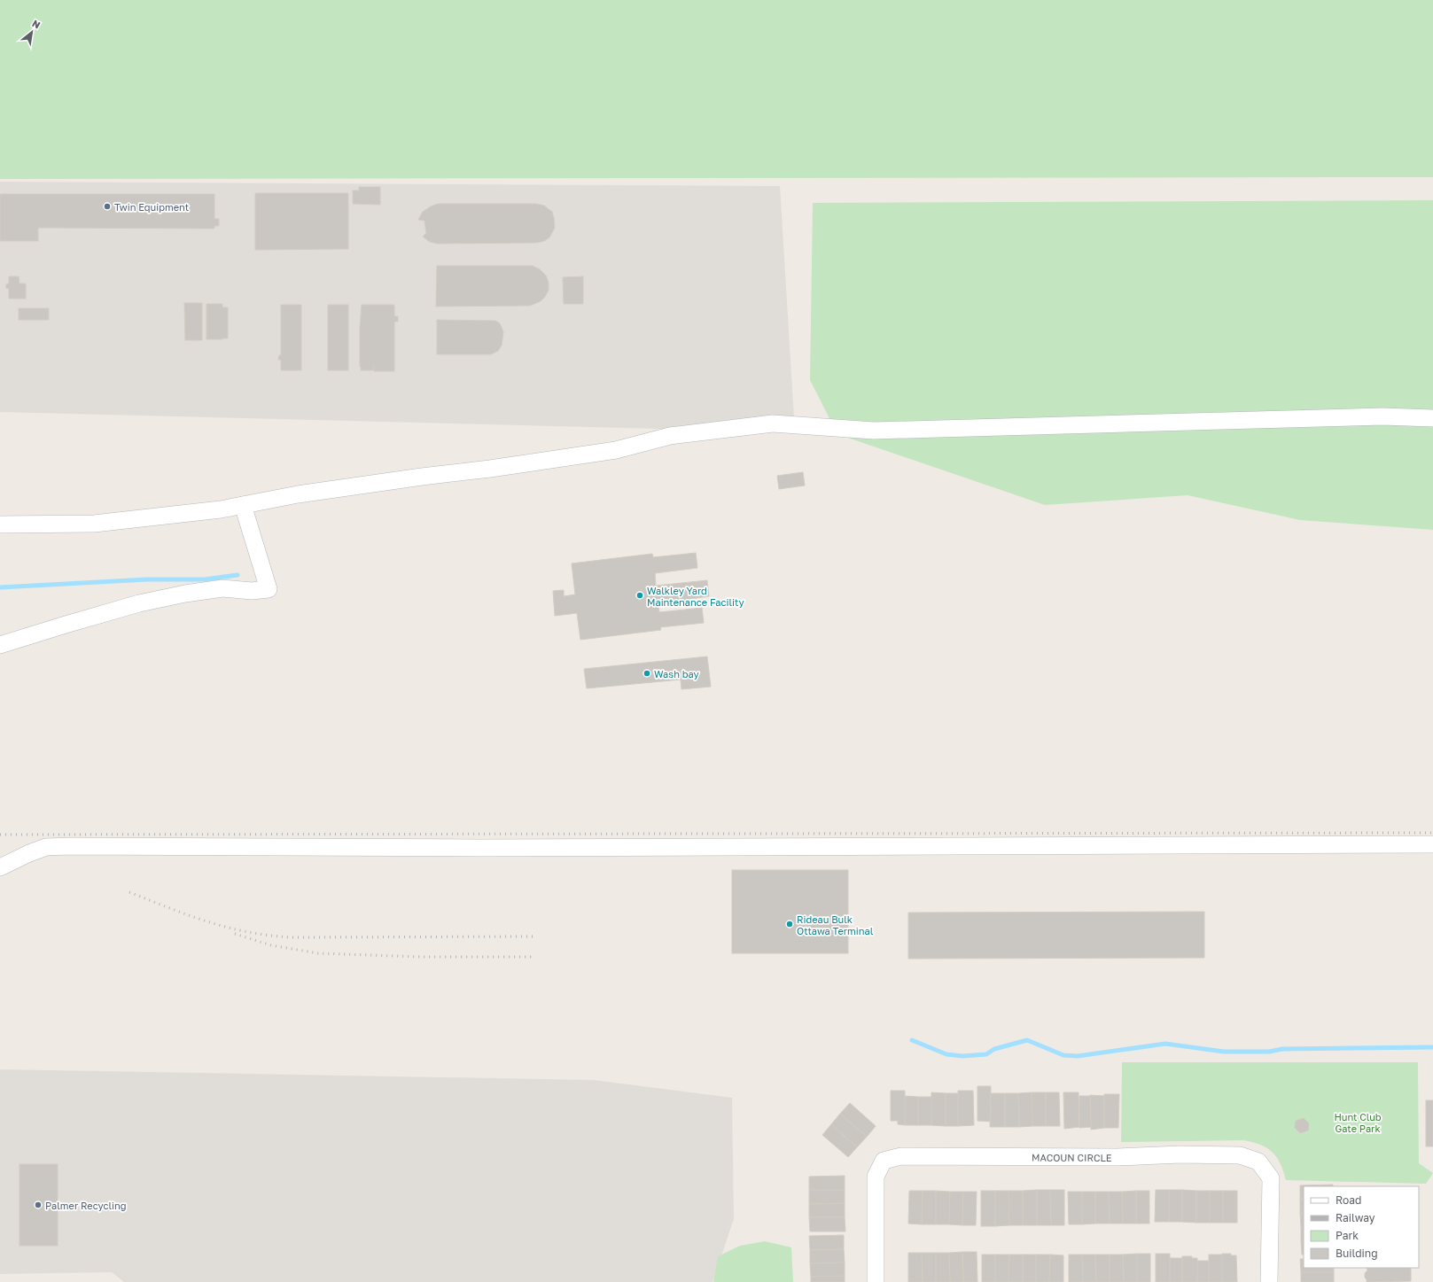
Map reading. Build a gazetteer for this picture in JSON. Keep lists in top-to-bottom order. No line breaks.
{"streets":{"street":["MACOUN CIRCLE"]},"parks":["Hunt Club Gate Park"],"places":["Twin Equipment","Walkley Yard Maintenance Facility","Wash bay","Rideau Bulk Ottawa Terminal","Palmer Recycling"],"legend":["Road","Railway","Park","Building"],"north":"top right"}
